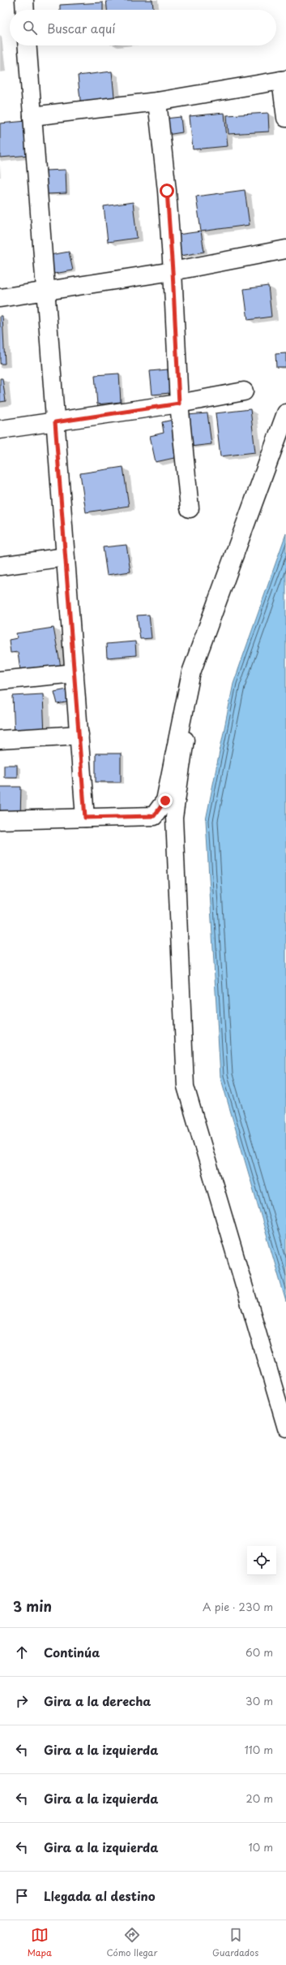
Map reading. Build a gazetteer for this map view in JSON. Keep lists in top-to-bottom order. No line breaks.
{"page":{"search":"Buscar aquí","heading":["3 min","A pie · 230 m"],"list":[["Continúa","60 m"],["Gira a la derecha","30 m"],["Gira a la izquierda","110 m"],["Gira a la izquierda","20 m"],["Gira a la izquierda","10 m"],"Llegada al destino"],"nav":["Mapa","Cómo llegar","Guardados"]}}
